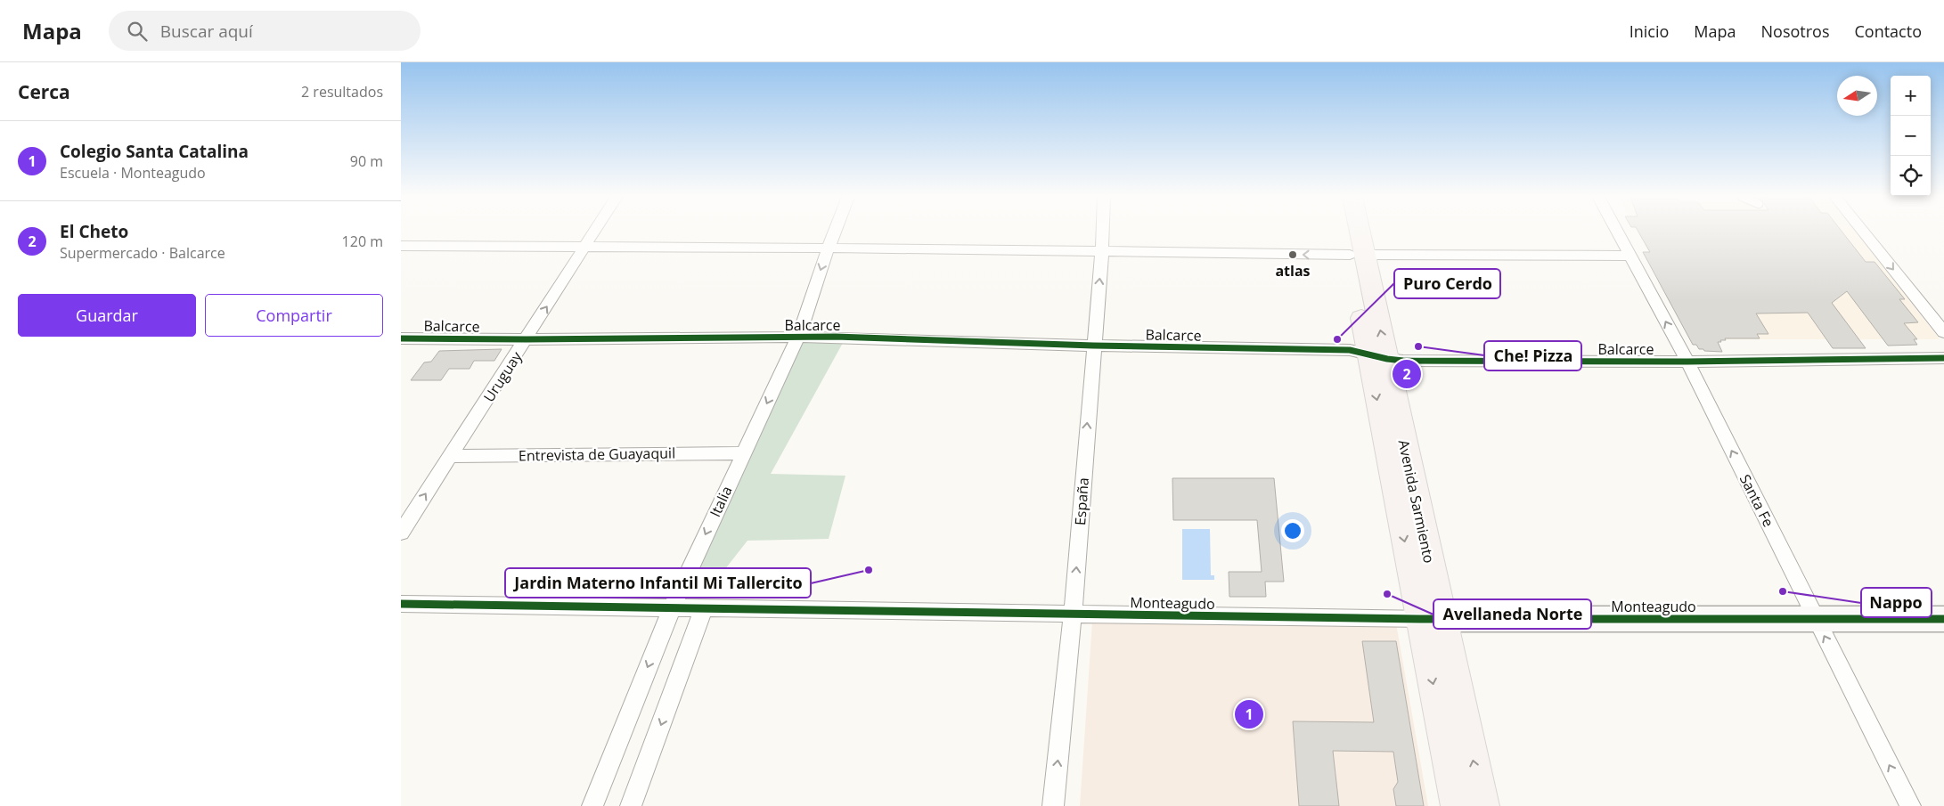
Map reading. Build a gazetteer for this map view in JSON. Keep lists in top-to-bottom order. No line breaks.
{"streets":{"main road":["Avenida Sarmiento"],"street":["Balcarce","Uruguay","Entrevista de Guayaquil","Santa Fe","Italia","España","Monteagudo"]},"crossings":[["Balcarce","Uruguay"],["Balcarce","Santa Fe"],["Balcarce","Italia"],["Balcarce","España"],["Balcarce","Avenida Sarmiento"],["Uruguay","Entrevista de Guayaquil"],["Entrevista de Guayaquil","Italia"],["Santa Fe","Monteagudo"],["Italia","Monteagudo"],["España","Monteagudo"],["Avenida Sarmiento","Monteagudo"]],"one_way":["Uruguay","Santa Fe","España"],"places":["atlas","Puro Cerdo","Che! Pizza","Jardin Materno Infantil Mi Tallercito","Nappo","Avellaneda Norte"],"north":"left","page":{"header":"Mapa","search":"Buscar aquí","nav":["Inicio","Mapa","Nosotros","Contacto"],"heading":["Cerca","2 resultados"],"map_buttons":["+","−"],"list":[{"mark":"1","name":"Colegio Santa Catalina","note":"Escuela · Monteagudo","value":"90 m"},{"mark":"2","name":"El Cheto","note":"Supermercado · Balcarce","value":"120 m"}],"buttons":["Guardar","Compartir"],"pins":["2","1"]}}
